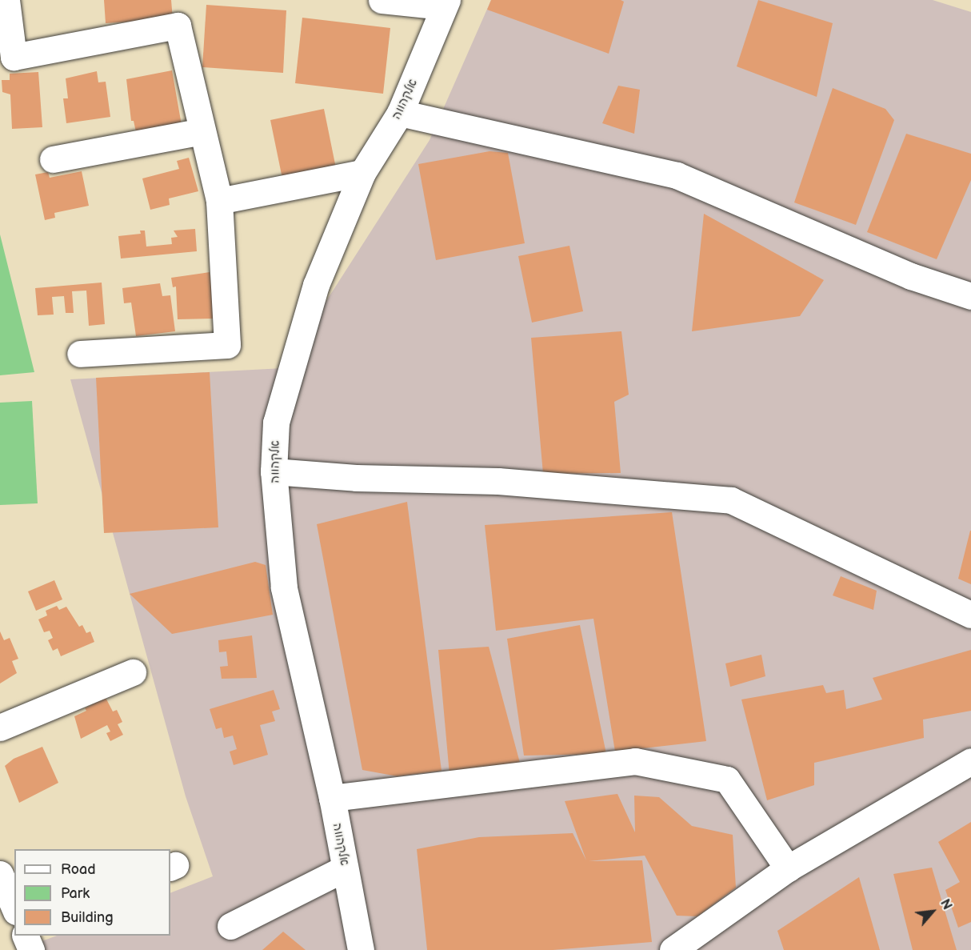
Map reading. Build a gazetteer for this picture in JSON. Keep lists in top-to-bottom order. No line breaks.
{"streets":{"street":["אלקהווה"]},"legend":["Road","Park","Building"],"north":"top right"}
